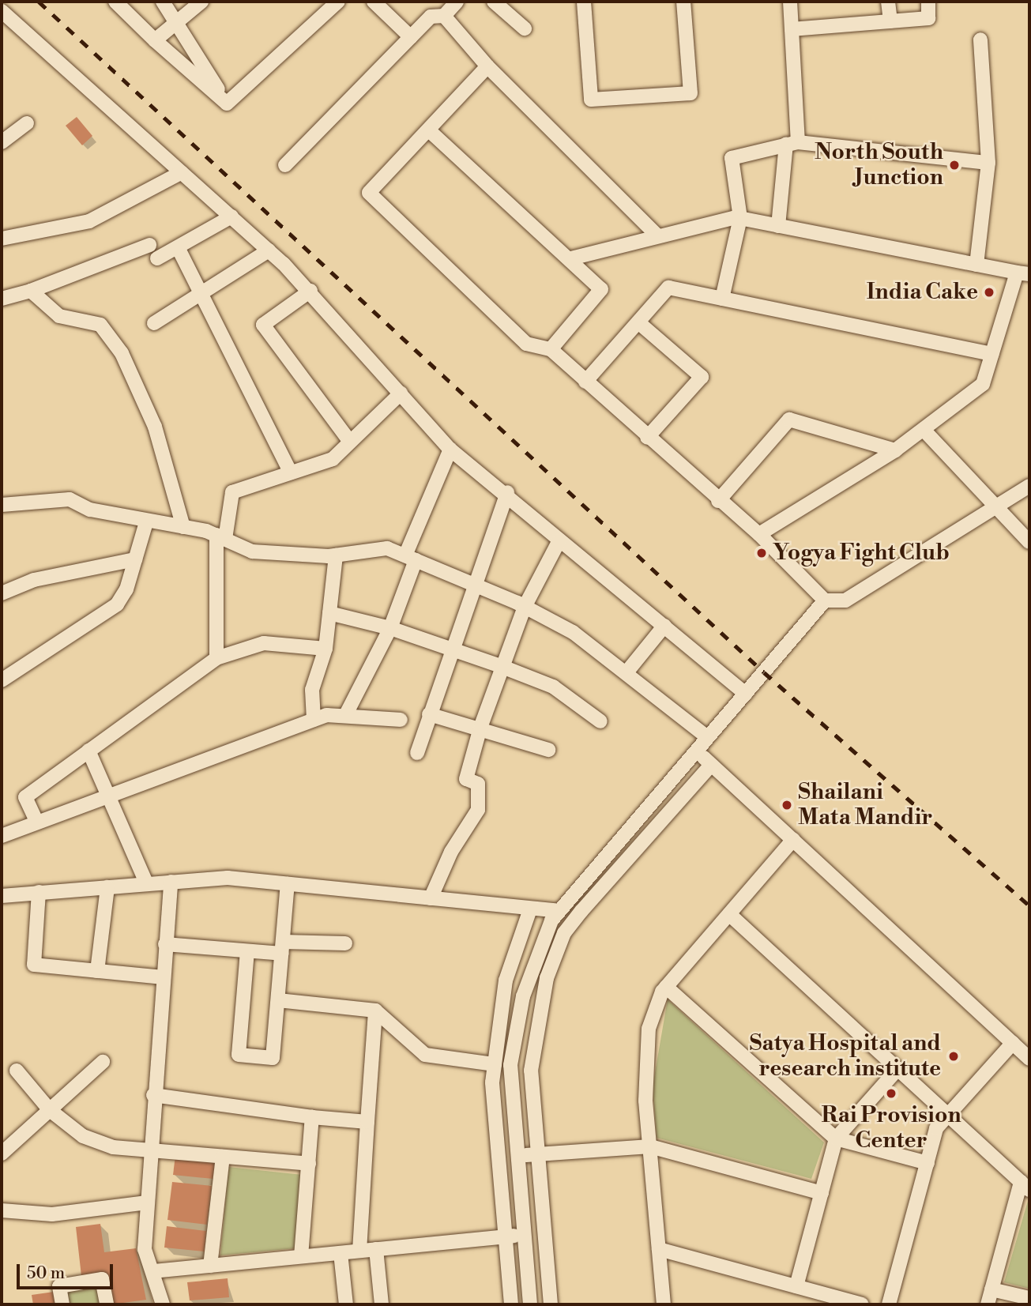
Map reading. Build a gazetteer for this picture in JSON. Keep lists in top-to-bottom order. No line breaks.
{"places":["North South Junction","India Cake","Yogya Fight Club","Shailani Mata Mandir","Satya Hospital and research institute","Rai Provision Center"],"scale_bar":"50 m"}
